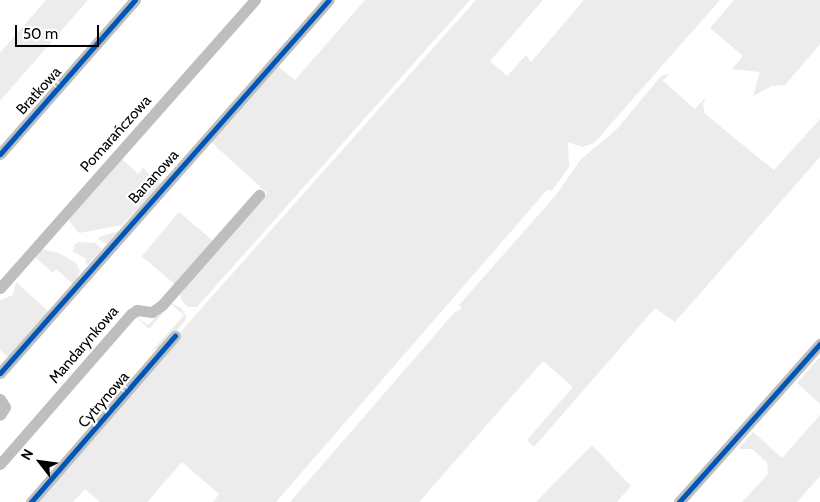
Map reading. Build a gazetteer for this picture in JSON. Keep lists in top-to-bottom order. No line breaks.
{"streets":{"street":["Bratkowa","Pomarańczowa","Bananowa","Mandarynkowa","Cytrynowa"]},"scale_bar":"50 m","north":"top left"}
